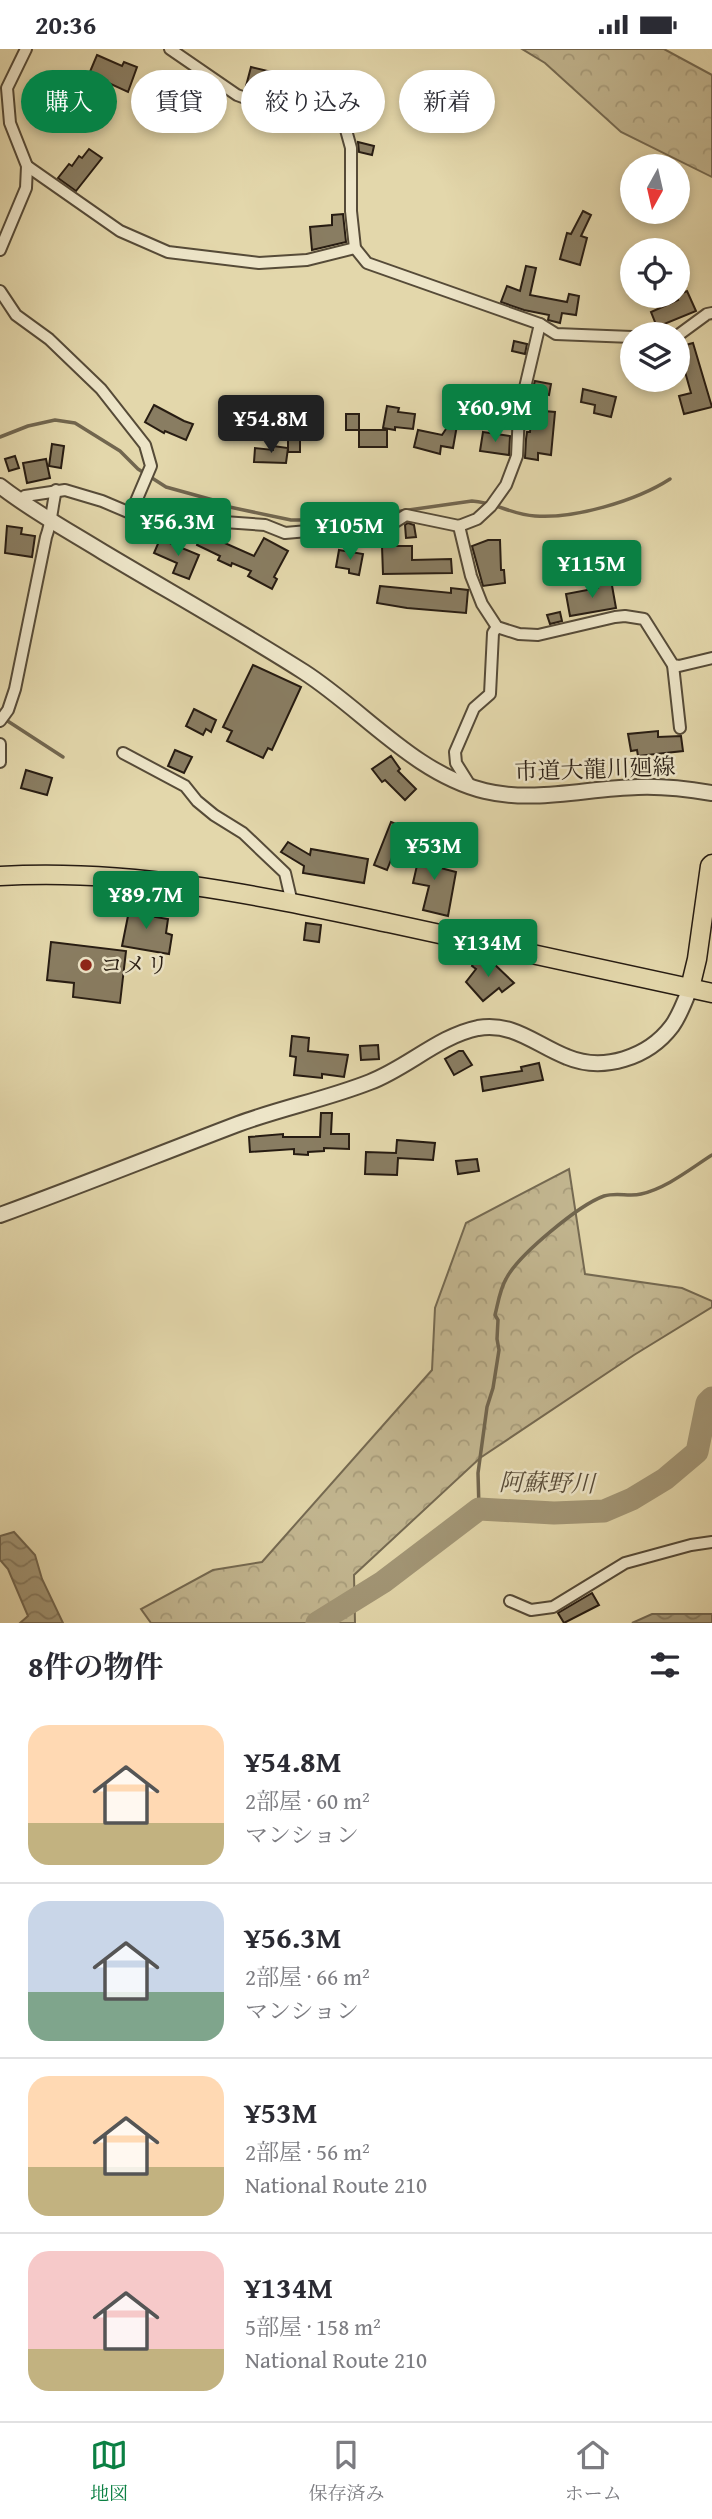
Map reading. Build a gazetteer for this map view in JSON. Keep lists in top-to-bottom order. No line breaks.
{"streets":{"street":["市道大龍川廻線"]},"water":["阿蘇野川"],"places":["コメリ"],"north":"bottom","page":{"status":"20:36","chip":["購入","賃貸","絞り込み","新着"],"price":["¥60.9M","¥54.8M","¥56.3M","¥105M","¥115M","¥53M","¥89.7M","¥134M"],"heading":"8件の物件","list":[{"name":"¥54.8M","note":"2部屋 · 60 m² · マンション"},{"name":"¥56.3M","note":"2部屋 · 66 m² · マンション"},{"name":"¥53M","note":"2部屋 · 56 m² · National Route 210"},{"name":"¥134M","note":"5部屋 · 158 m² · National Route 210"}],"tabs":["地図","保存済み","ホーム"]}}
